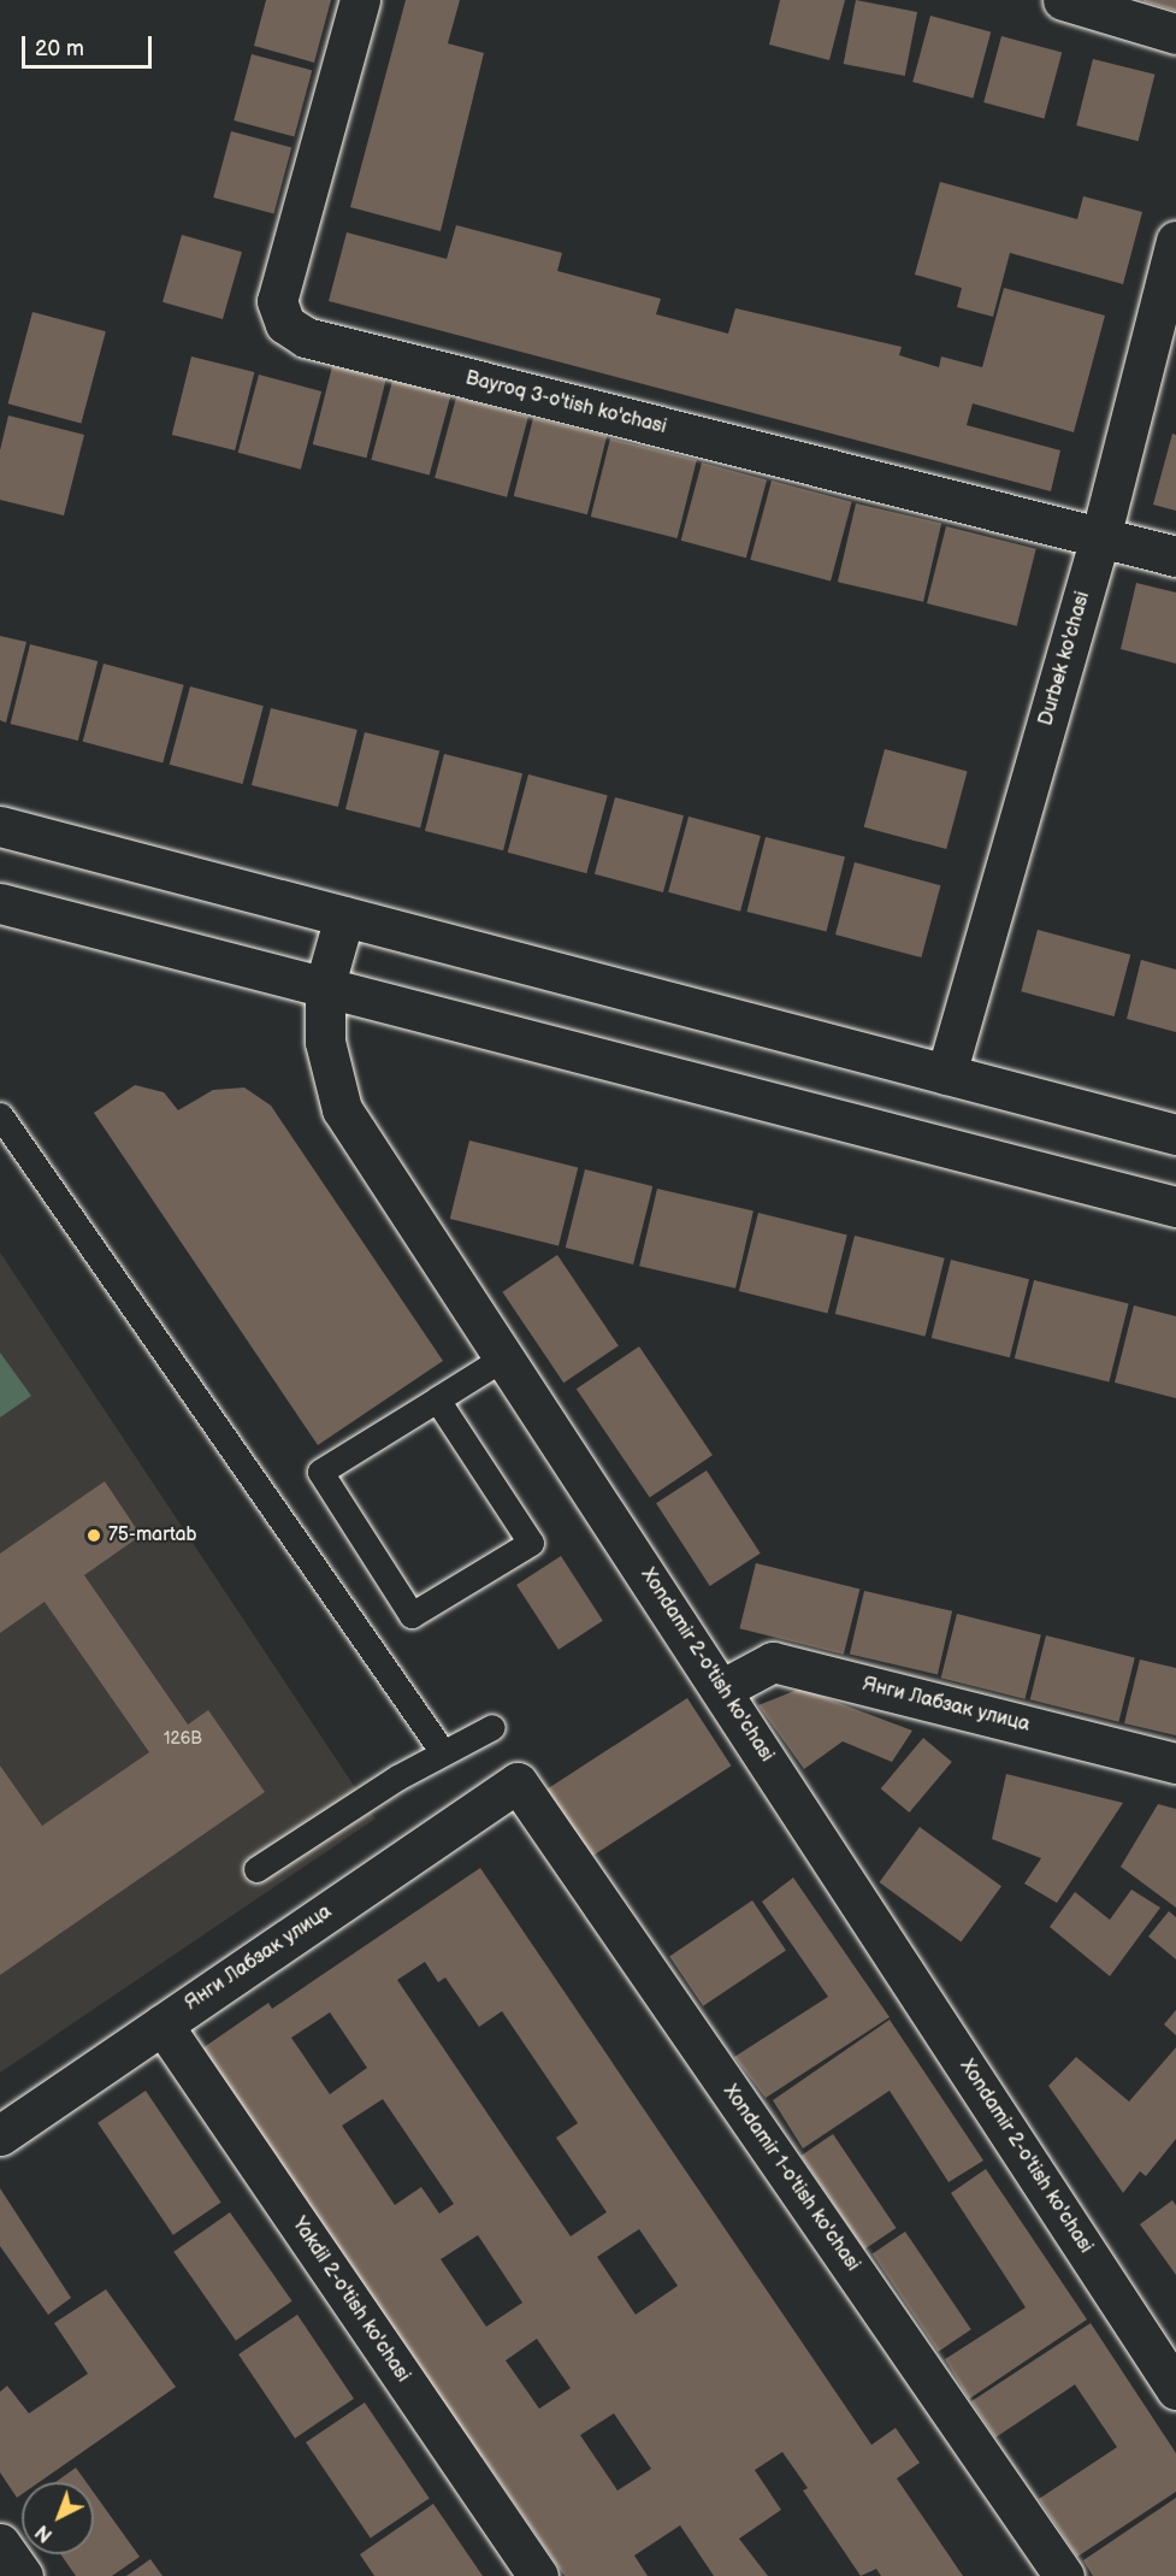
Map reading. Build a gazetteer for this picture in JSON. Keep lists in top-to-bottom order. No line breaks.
{"streets":{"street":["Bayroq 3-o'tish ko'chasi","Durbek ko'chasi","Xondamir 2-o'tish ko'chasi","Янги Лабзак улица","Xondamir 1-o'tish ko'chasi","Yakdil 2-o'tish ko'chasi"]},"crossings":[["Bayroq 3-o'tish ko'chasi","Durbek ko'chasi"],["Xondamir 2-o'tish ko'chasi","Янги Лабзак улица"],["Янги Лабзак улица","Xondamir 1-o'tish ko'chasi"],["Янги Лабзак улица","Yakdil 2-o'tish ko'chasi"]],"places":["75-martab"],"house_numbers":["126B"],"scale_bar":"20 m","north":"bottom left"}
